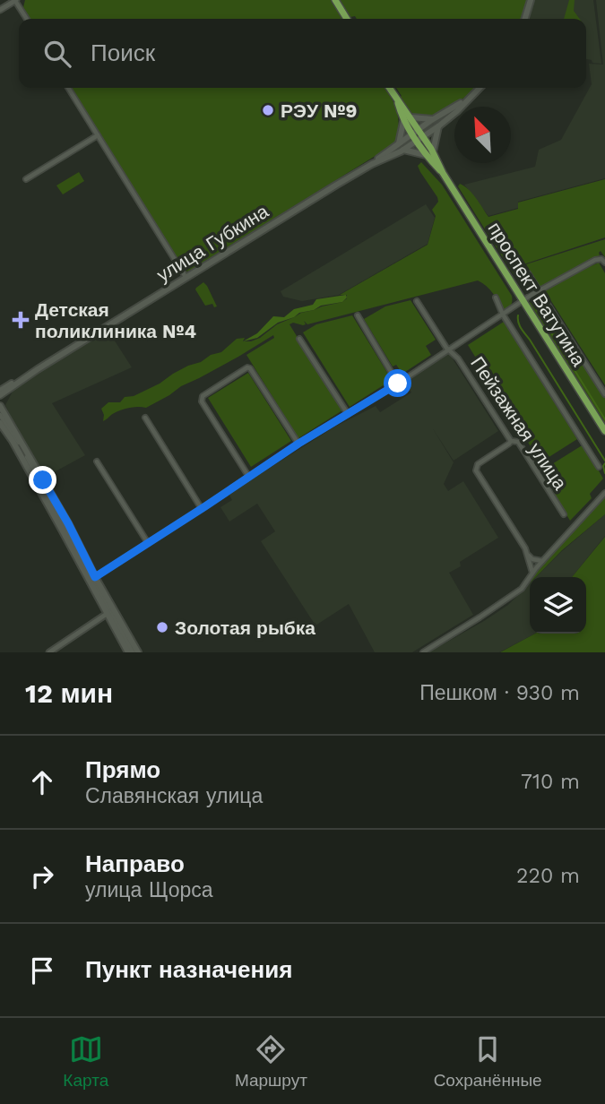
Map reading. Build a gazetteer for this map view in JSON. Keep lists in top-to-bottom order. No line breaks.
{"streets":{"main road":["улица Губкина","проспект Ватутина"],"street":["Пейзажная улица"]},"crossings":[["улица Губкина","проспект Ватутина"]],"places":{"other":["РЭУ №9","Золотая рыбка"],"health":["Детская поликлиника №4"]},"north":"top left","page":{"search":"Поиск","heading":["12 мин","Пешком · 930 m"],"list":[["Прямо","Славянская улица","710 m"],["Направо","улица Щорса","220 m"],"Пункт назначения"],"nav":["Карта","Маршрут","Сохранённые"]}}
